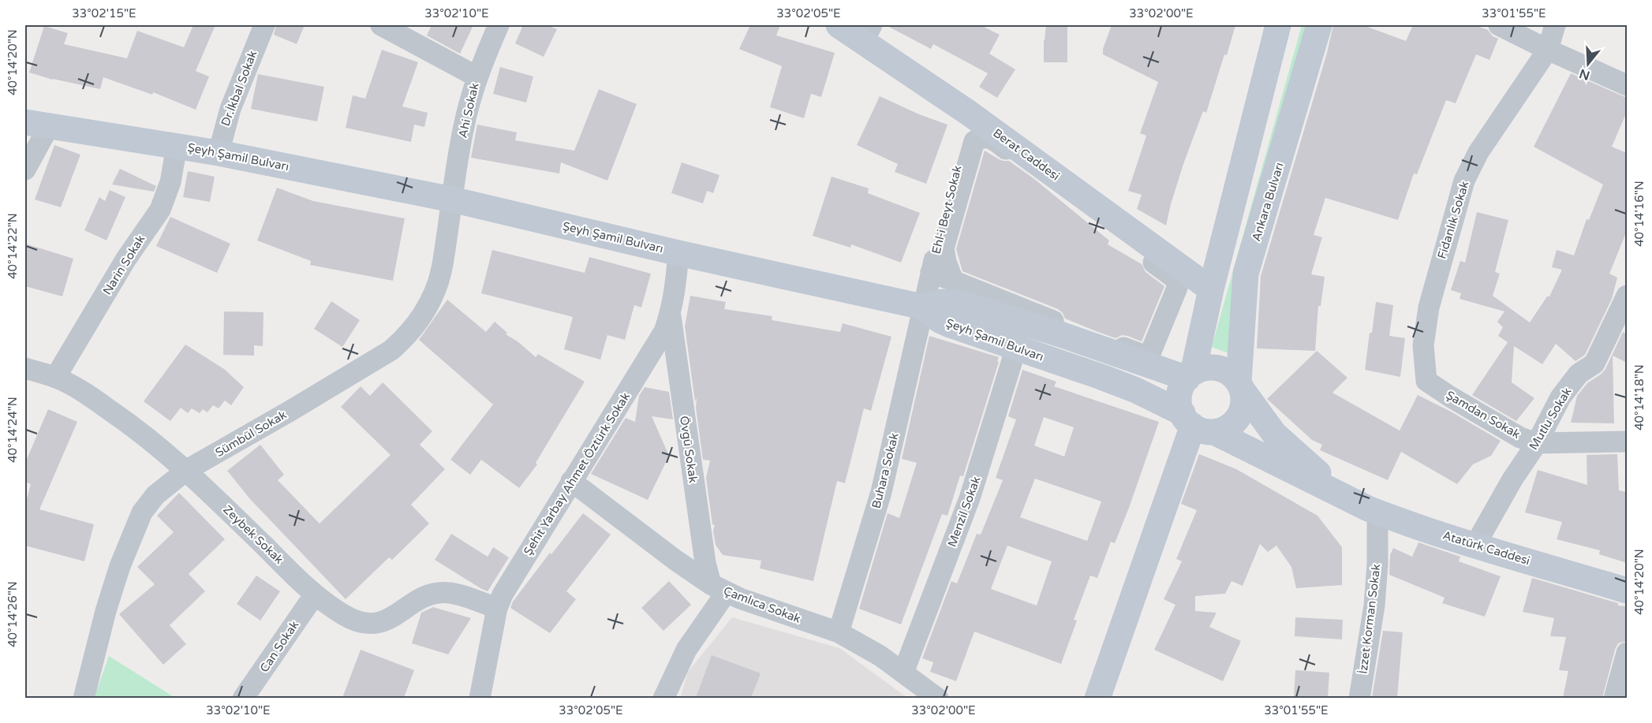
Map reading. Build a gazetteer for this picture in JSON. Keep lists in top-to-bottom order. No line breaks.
{"streets":{"main road":["Berat Caddesi","Şeyh Şamil Bulvarı","Ankara Bulvarı","Atatürk Caddesi"],"street":["Dr.İkbal Sokak","Ahi Sokak","Ehl-i Beyt Sokak","Fidanlık Sokak","Narin Sokak","Şamdan Sokak","Mutlu Sokak","Sümbül Sokak","Övgü Sokak","Buhara Sokak","Şehit Yarbay Ahmet Öztürk Sokak","Menzil Sokak","Zeybek Sokak","Çamlıca Sokak","İzzet Korman Sokak","Can Sokak"]},"crossings":[["Dr.İkbal Sokak","Şeyh Şamil Bulvarı"],["Ahi Sokak","Şeyh Şamil Bulvarı"],["Ahi Sokak","Sümbül Sokak"],["Berat Caddesi","Ehl-i Beyt Sokak"],["Şeyh Şamil Bulvarı","Ankara Bulvarı"],["Şeyh Şamil Bulvarı","Ehl-i Beyt Sokak"],["Şeyh Şamil Bulvarı","Narin Sokak"],["Şeyh Şamil Bulvarı","Sümbül Sokak"],["Şeyh Şamil Bulvarı","Buhara Sokak"],["Şeyh Şamil Bulvarı","Şehit Yarbay Ahmet Öztürk Sokak"],["Şeyh Şamil Bulvarı","Menzil Sokak"],["Şeyh Şamil Bulvarı","Atatürk Caddesi"],["Ankara Bulvarı","Atatürk Caddesi"],["Ehl-i Beyt Sokak","Buhara Sokak"],["Fidanlık Sokak","Şamdan Sokak"],["Narin Sokak","Zeybek Sokak"],["Şamdan Sokak","Mutlu Sokak"],["Mutlu Sokak","Atatürk Caddesi"],["Sümbül Sokak","Zeybek Sokak"],["Övgü Sokak","Şehit Yarbay Ahmet Öztürk Sokak"],["Övgü Sokak","Çamlıca Sokak"],["Buhara Sokak","Çamlıca Sokak"],["Şehit Yarbay Ahmet Öztürk Sokak","Zeybek Sokak"],["Şehit Yarbay Ahmet Öztürk Sokak","Çamlıca Sokak"],["Menzil Sokak","Çamlıca Sokak"],["Zeybek Sokak","Can Sokak"],["Atatürk Caddesi","İzzet Korman Sokak"]],"north":"bottom","coordinates":["33°02'15\"E","33°02'10\"E","33°02'05\"E","33°02'00\"E","33°01'55\"E","40°14'20\"N","40°14'16\"N","40°14'22\"N","40°14'18\"N","40°14'24\"N","40°14'26\"N"]}
